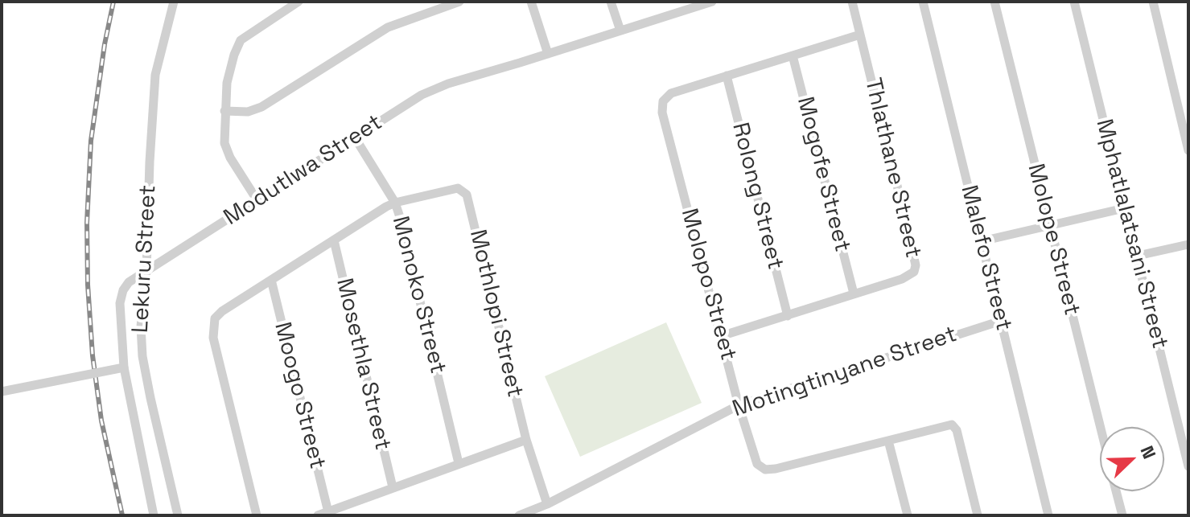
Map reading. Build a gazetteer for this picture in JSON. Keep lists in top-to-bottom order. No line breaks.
{"streets":{"street":["Thlathane Street","Modutlwa Street","Mogofe Street","Rolong Street","Mphatlalatsani Street","Molope Street","Malefo Street","Lekuru Street","Molopo Street","Monoko Street","Mothlopi Street","Mosethla Street","Motingtinyane Street","Moogo Street"]},"crossings":[["Thlathane Street","Mogofe Street"],["Modutlwa Street","Lekuru Street"],["Modutlwa Street","Monoko Street"],["Rolong Street","Molopo Street"],["Malefo Street","Motingtinyane Street"],["Molopo Street","Motingtinyane Street"],["Monoko Street","Mothlopi Street"],["Mothlopi Street","Mosethla Street"],["Mothlopi Street","Motingtinyane Street"],["Mothlopi Street","Moogo Street"]],"north":"top right"}
